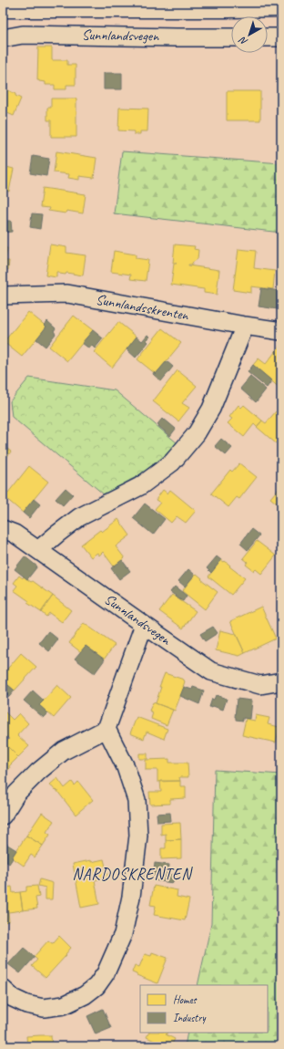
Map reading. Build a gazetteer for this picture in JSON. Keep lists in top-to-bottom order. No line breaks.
{"streets":{"street":["Sunnlandsvegen","Sunnlandsskrenten"]},"districts":["NARDOSKRENTEN"],"legend":["Homes","Industry"],"north":"bottom left"}
